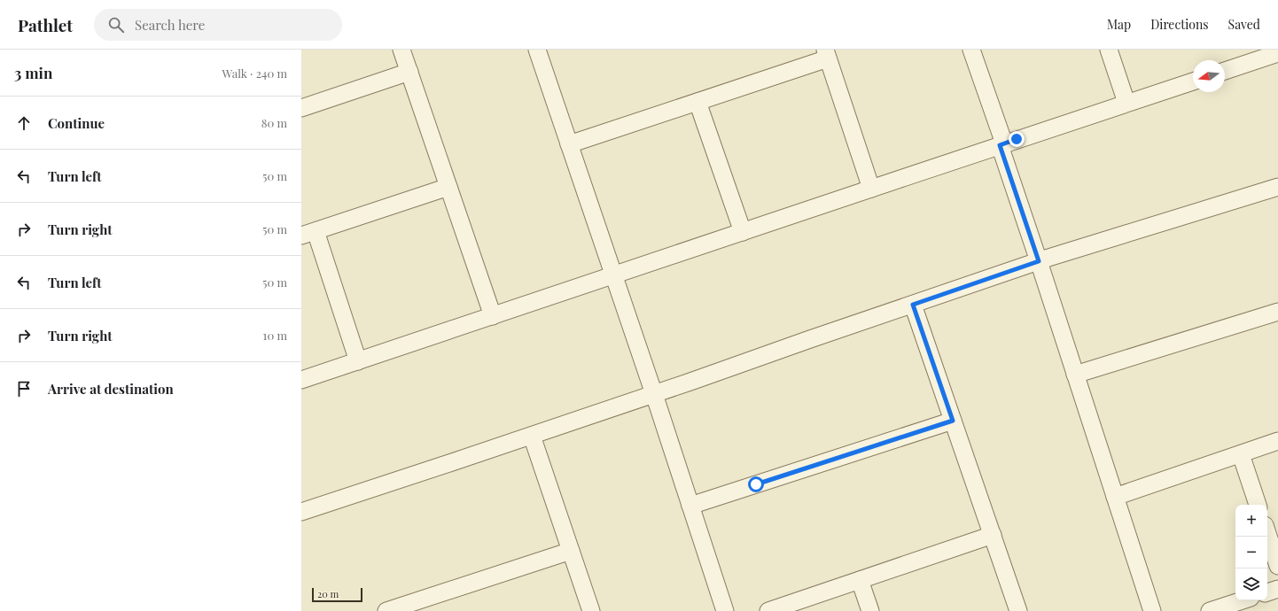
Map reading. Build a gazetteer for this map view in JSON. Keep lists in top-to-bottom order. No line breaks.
{"scale_bar":"20 m","north":"left","page":{"header":"Pathlet","search":"Search here","nav":["Map","Directions","Saved"],"heading":["3 min","Walk · 240 m"],"list":[["Continue","80 m"],["Turn left","50 m"],["Turn right","50 m"],["Turn left","50 m"],["Turn right","10 m"],"Arrive at destination"],"map_buttons":["+","−"],"scale":"20 m"}}
